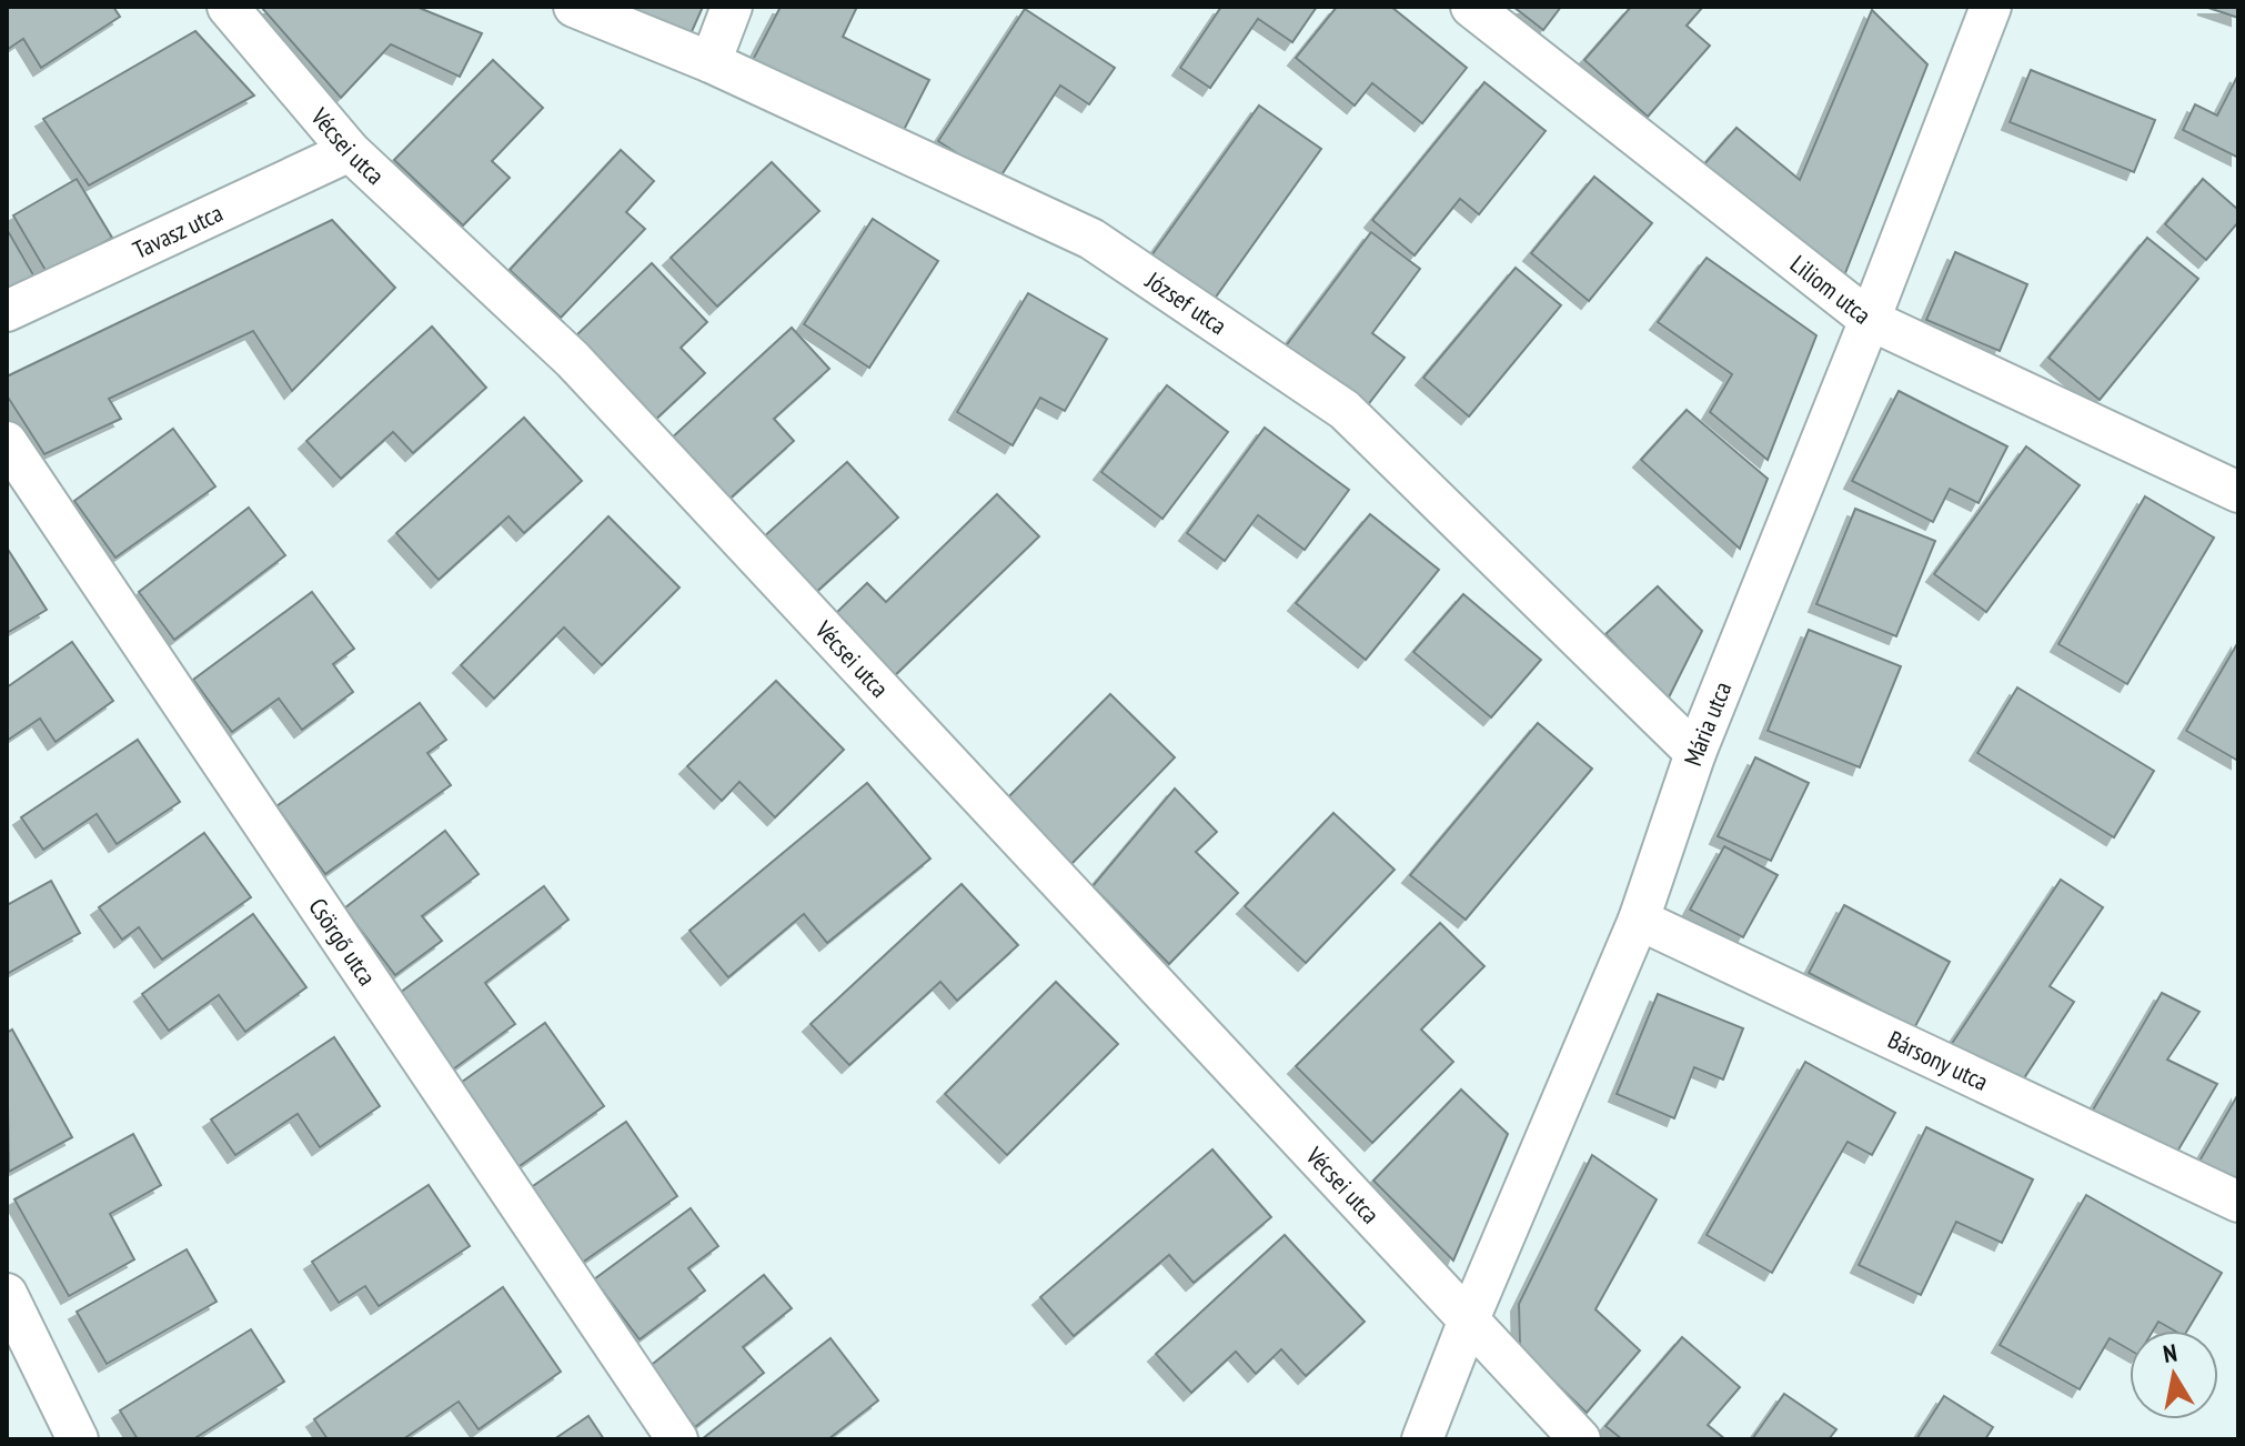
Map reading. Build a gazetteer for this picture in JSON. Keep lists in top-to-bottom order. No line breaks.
{"streets":{"street":["Vécsei utca","Tavasz utca","Liliom utca","József utca","Mária utca","Csörgő utca","Bársony utca"]},"crossings":[["Vécsei utca","Tavasz utca"],["Vécsei utca","Mária utca"],["Liliom utca","Mária utca"],["József utca","Mária utca"],["Mária utca","Bársony utca"]],"north":"top"}
